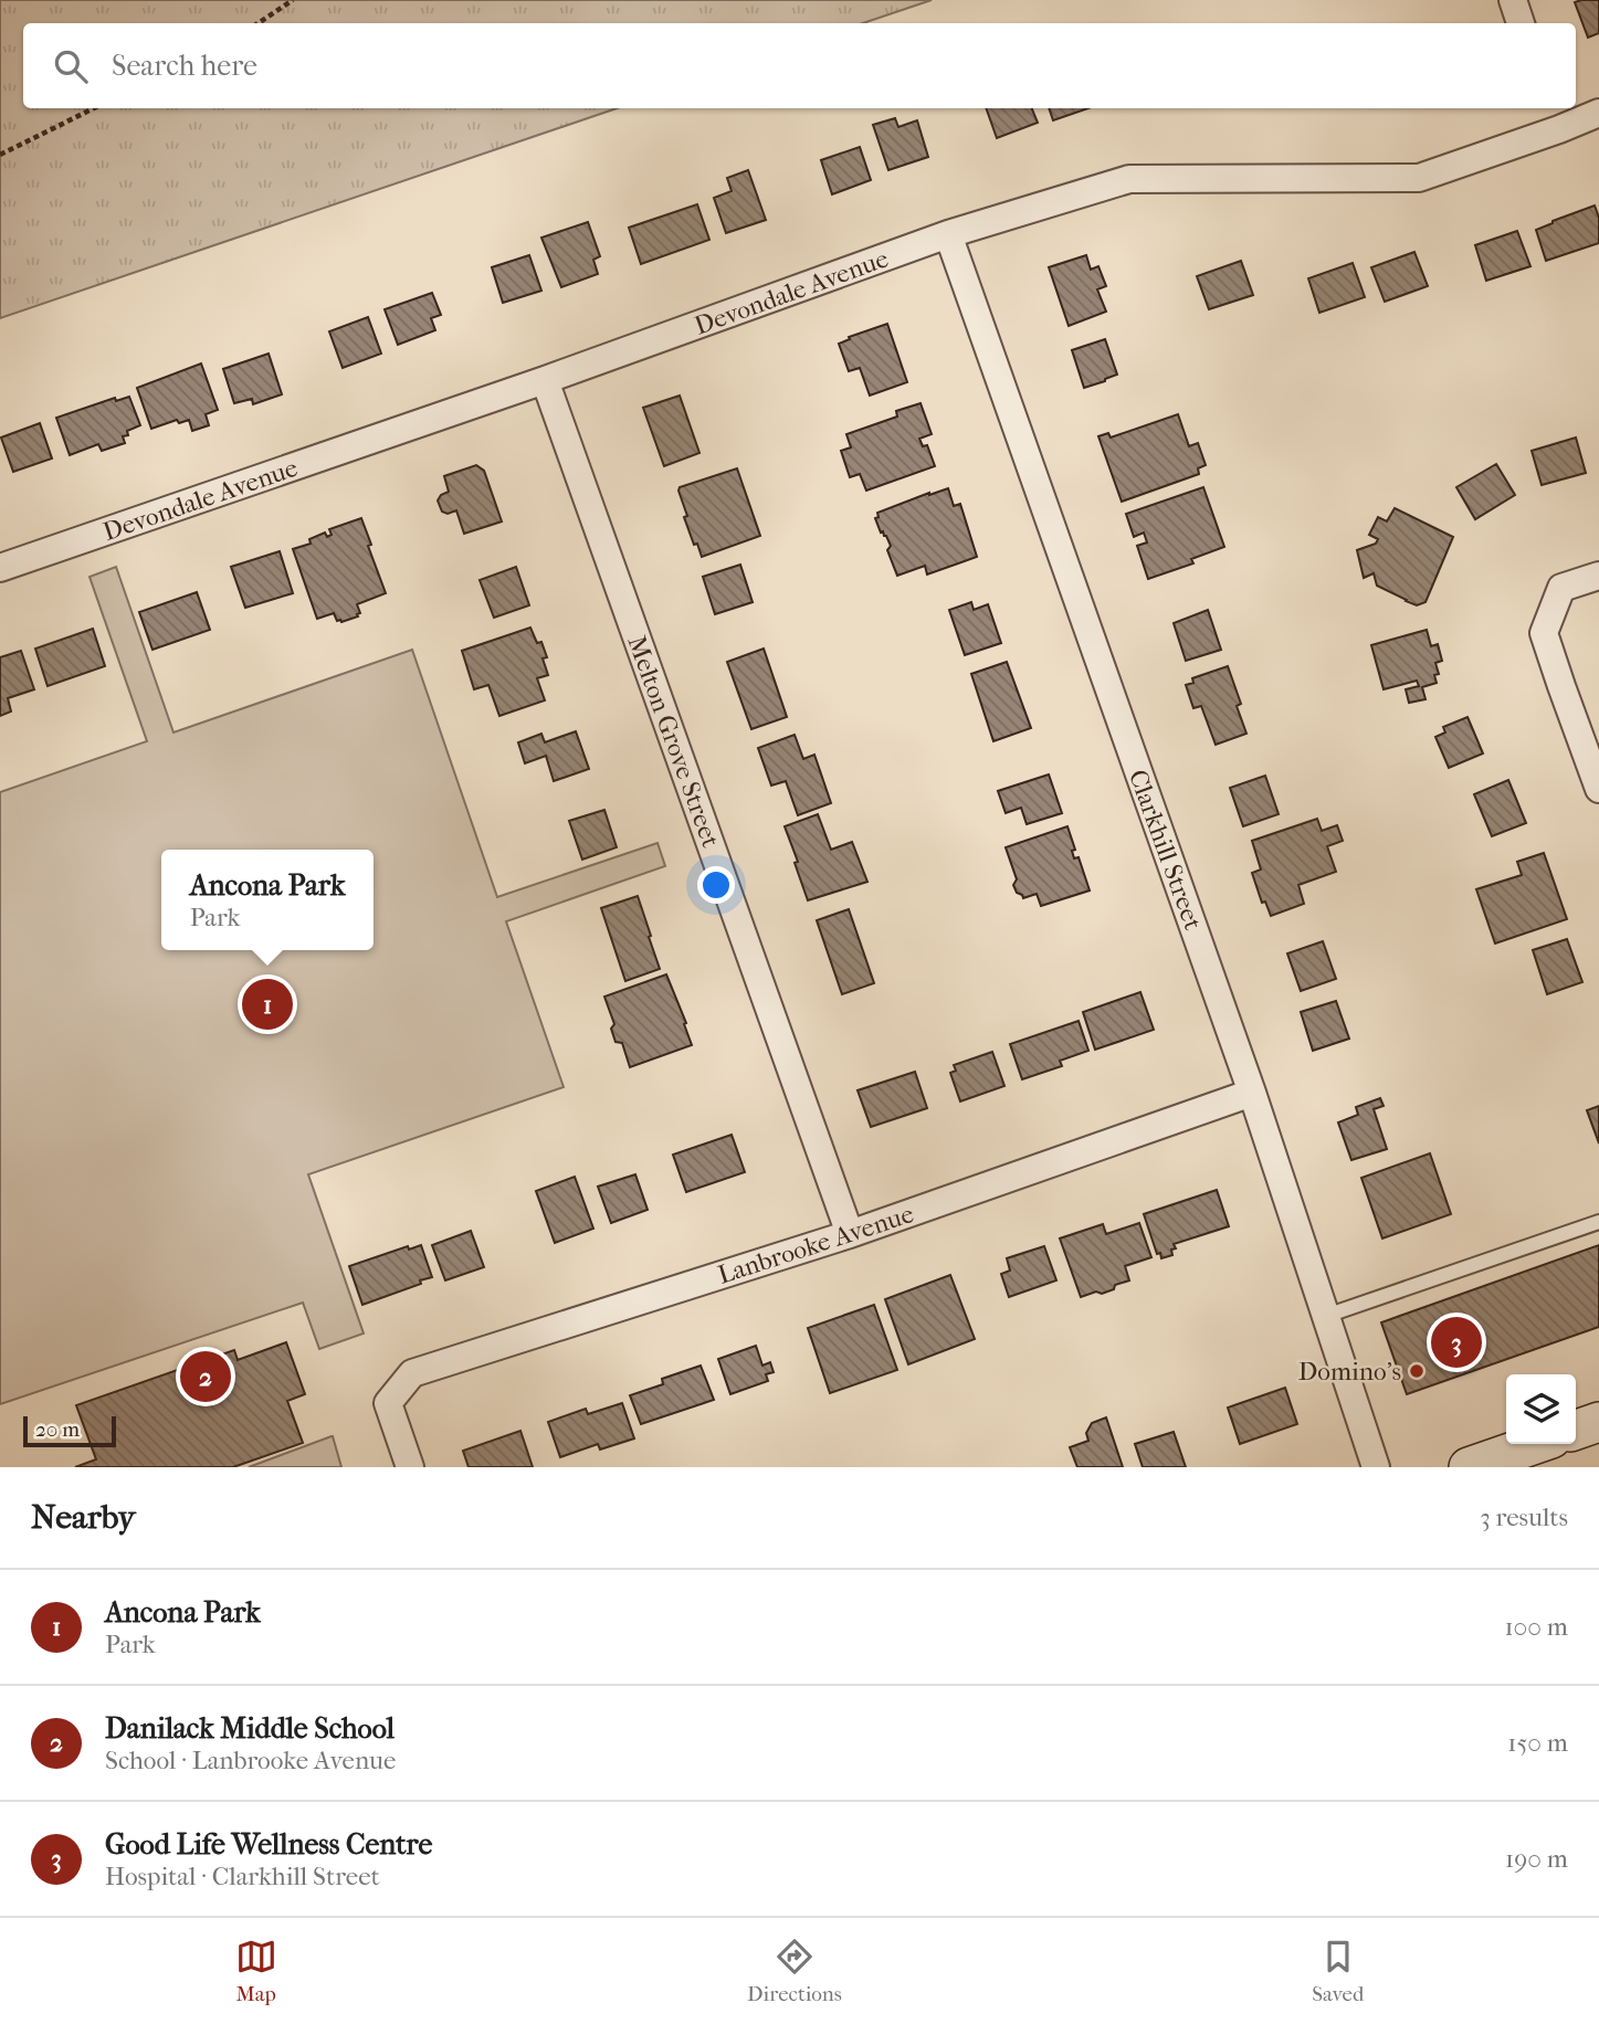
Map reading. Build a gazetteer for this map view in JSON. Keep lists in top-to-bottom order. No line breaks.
{"streets":{"street":["Devondale Avenue","Melton Grove Street","Clarkhill Street","Lanbrooke Avenue"]},"crossings":[["Devondale Avenue","Melton Grove Street"],["Devondale Avenue","Clarkhill Street"],["Melton Grove Street","Lanbrooke Avenue"],["Clarkhill Street","Lanbrooke Avenue"]],"places":["Domino's"],"scale_bar":"20 m","page":{"search":"Search here","popup":["Ancona Park","Park"],"pins":["1","3","2"],"scale":"20 m","heading":["Nearby","3 results"],"list":[{"mark":"1","name":"Ancona Park","note":"Park","value":"100 m"},{"mark":"2","name":"Danilack Middle School","note":"School · Lanbrooke Avenue","value":"150 m"},{"mark":"3","name":"Good Life Wellness Centre","note":"Hospital · Clarkhill Street","value":"190 m"}],"nav":["Map","Directions","Saved"]}}
